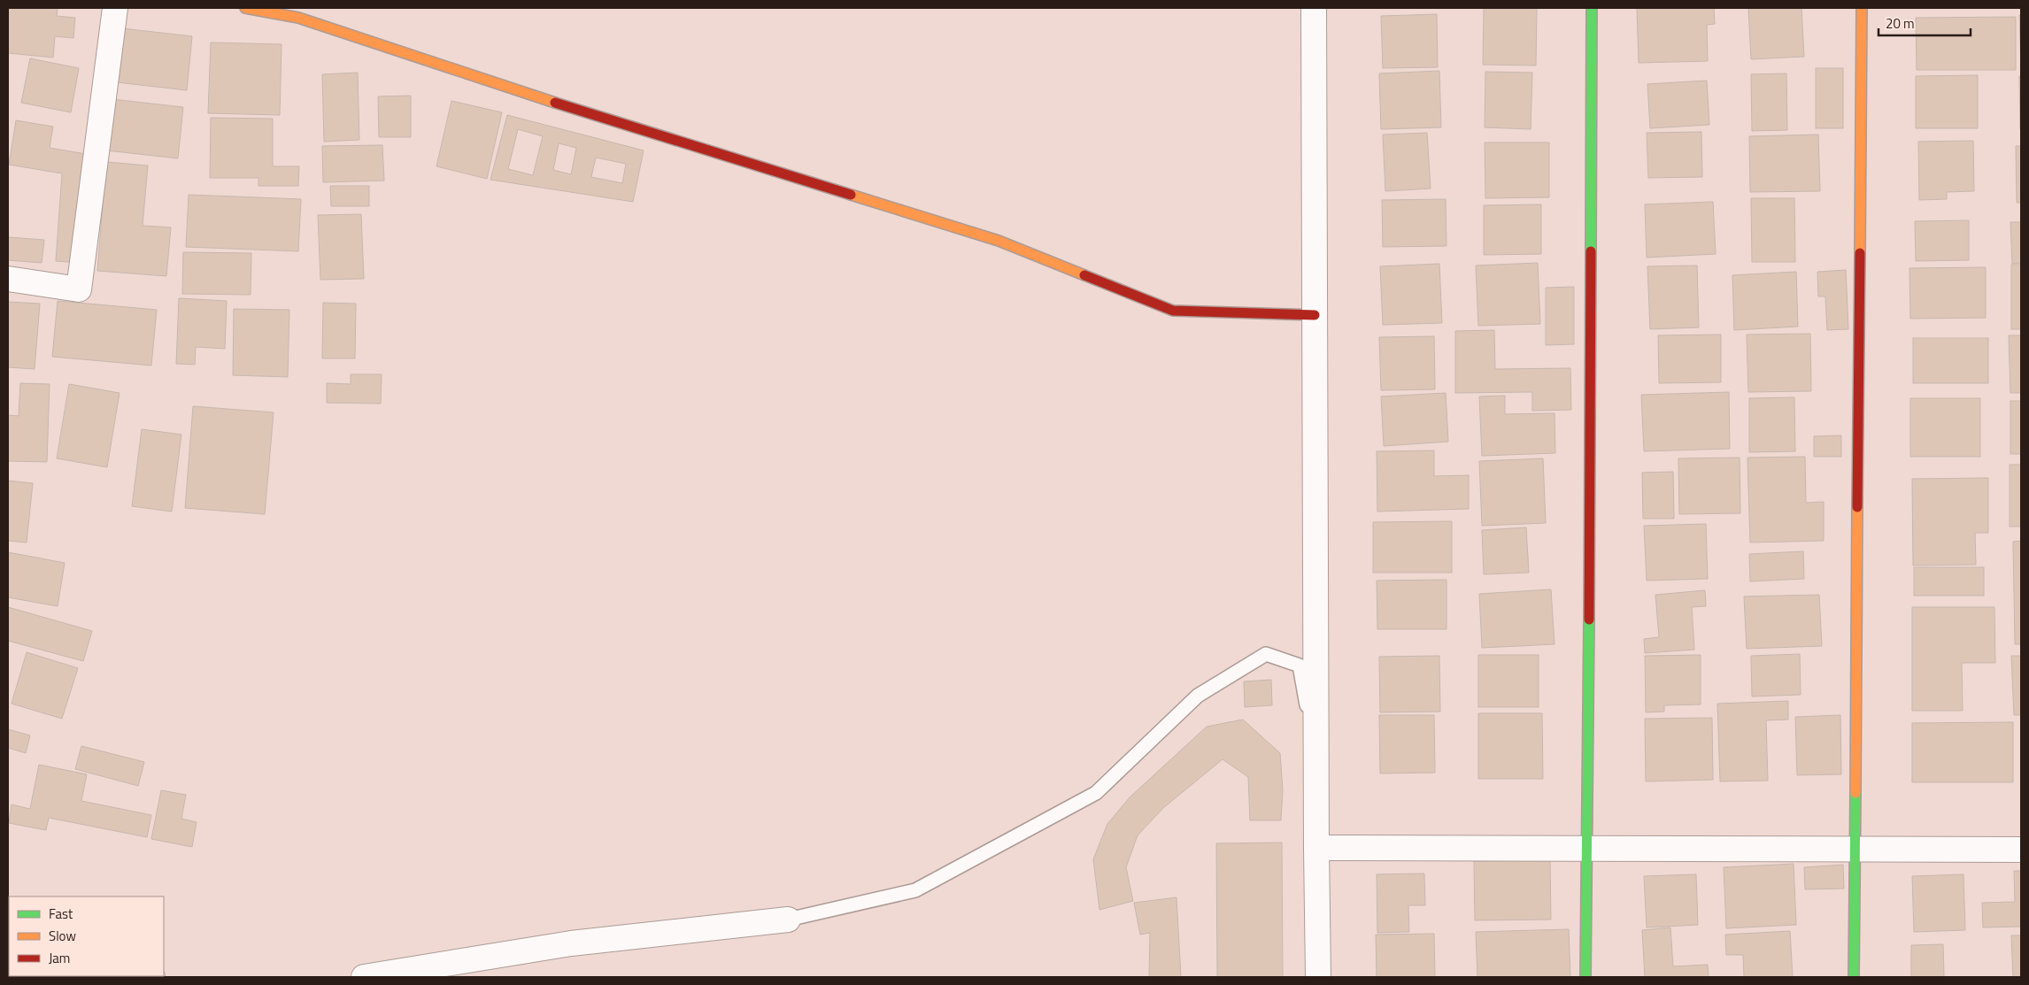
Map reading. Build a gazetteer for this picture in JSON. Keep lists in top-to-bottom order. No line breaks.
{"legend":["Fast","Slow","Jam"],"scale_bar":"20 m"}
